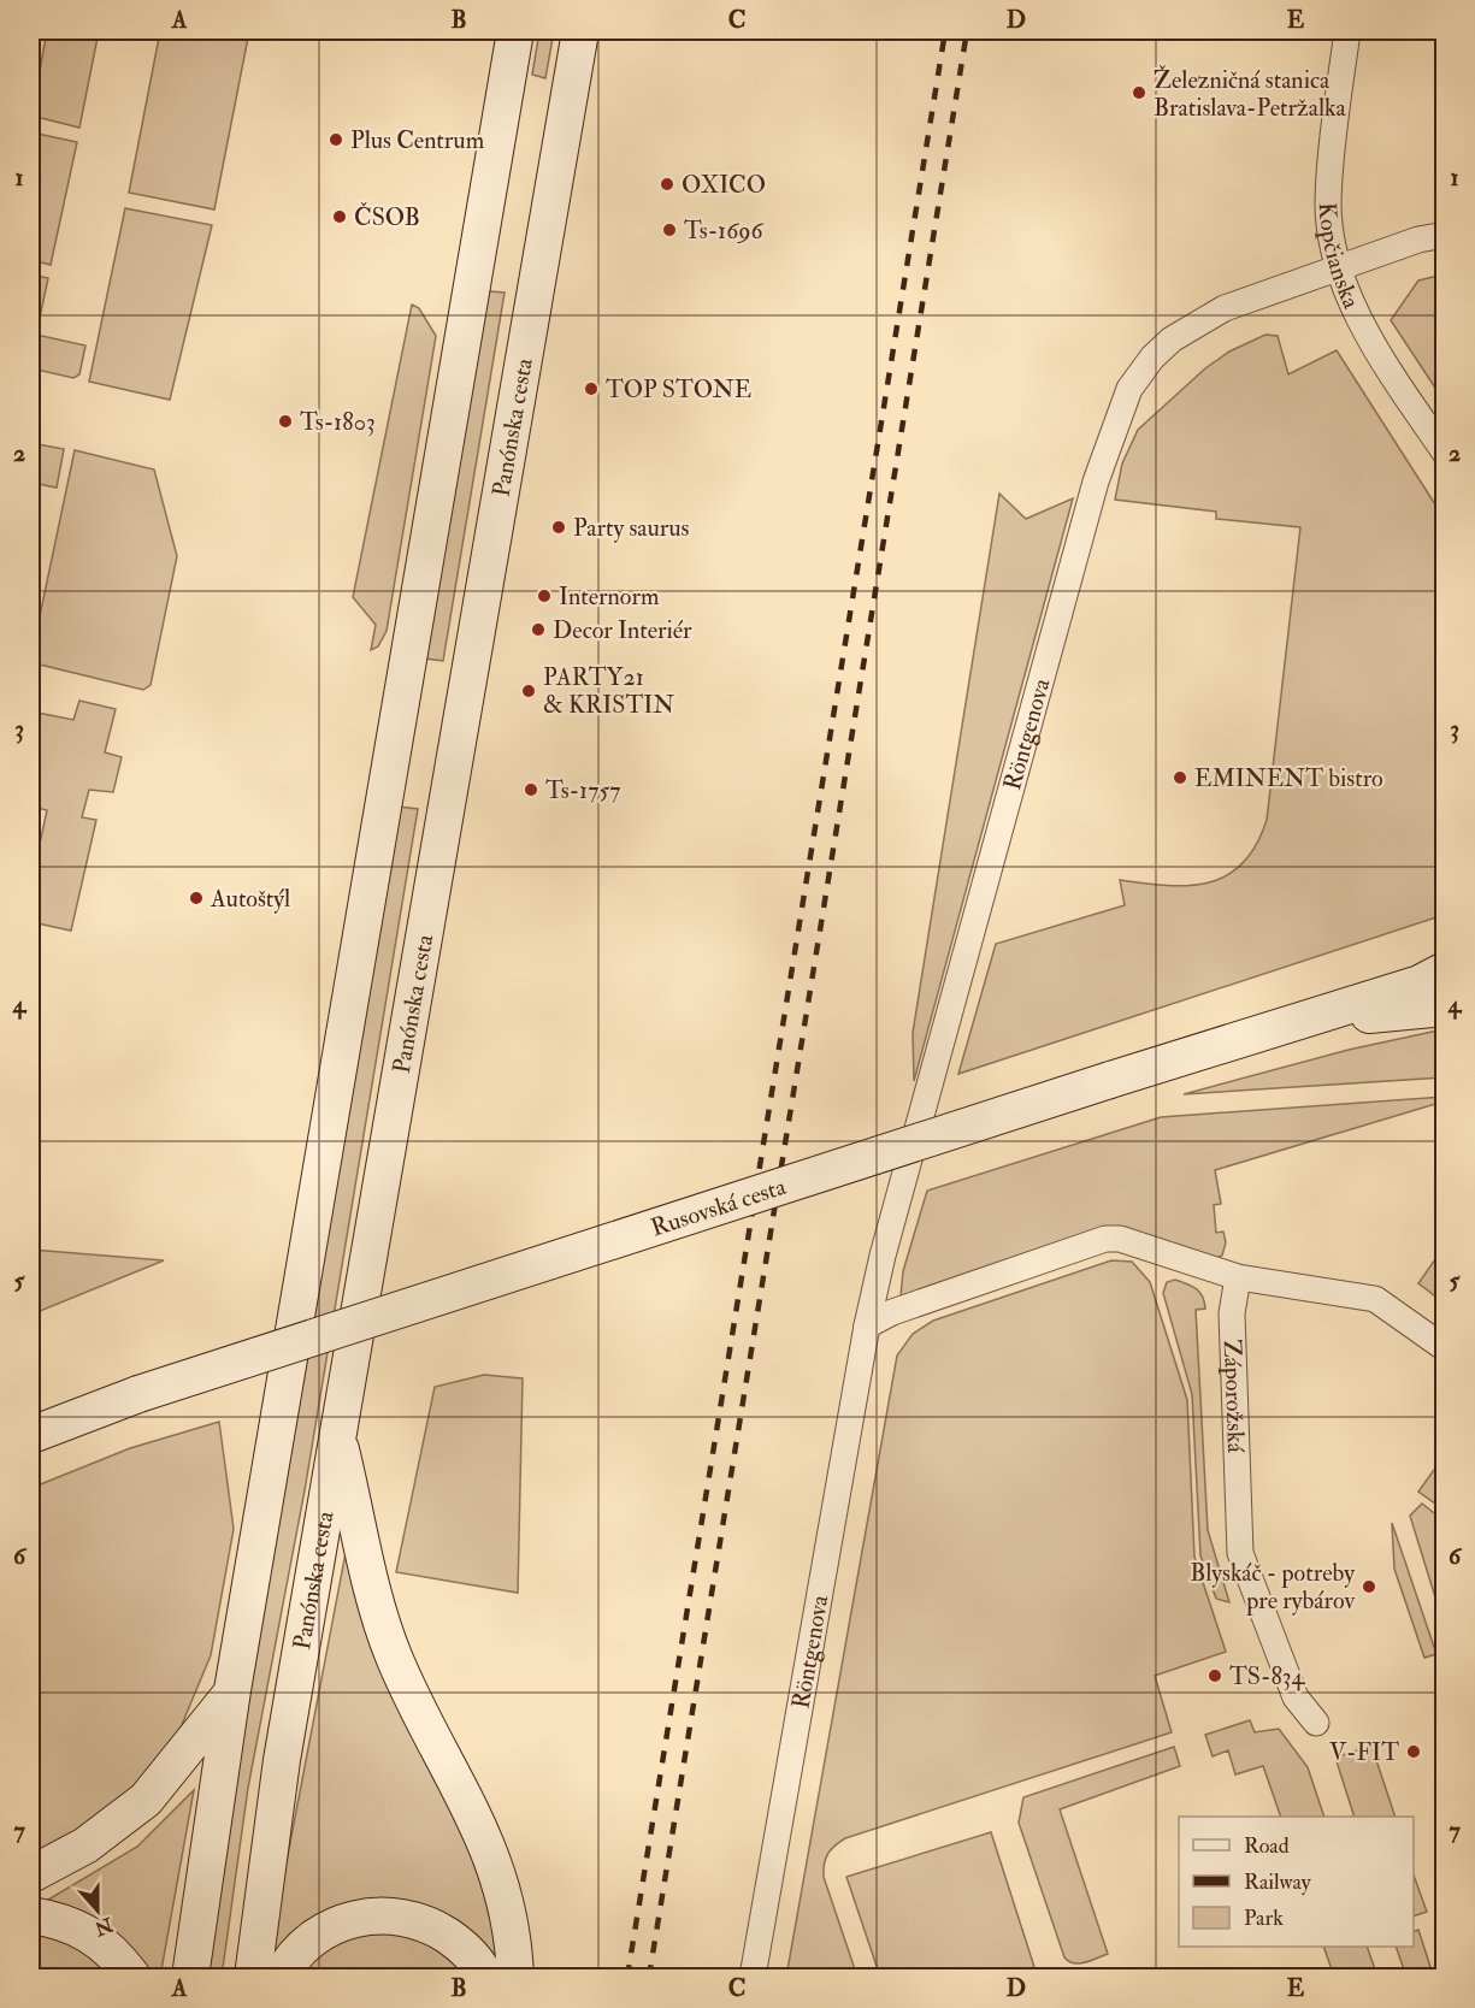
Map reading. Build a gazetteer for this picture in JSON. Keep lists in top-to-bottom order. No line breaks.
{"streets":{"main road":["Panónska cesta","Rusovská cesta"],"street":["Kopčianska","Röntgenova","Záporožská"]},"crossings":[["Kopčianska","Röntgenova"]],"places":["Železničná stanica Bratislava-Petržalka","Plus Centrum","OXICO","ČSOB","Ts-1696","TOP STONE","Ts-1803","Party saurus","Internorm","Decor Interiér","PARTY21 & KRISTIN","EMINENT bistro","Ts-1757","Autoštýl","Blyskáč - potreby pre rybárov","TS-834","V-FIT"],"legend":["Road","Railway","Park"],"north":"bottom","grid":{"columns":["A","B","C","D","E"],"rows":["1","2","3","4","5","6","7"]}}
